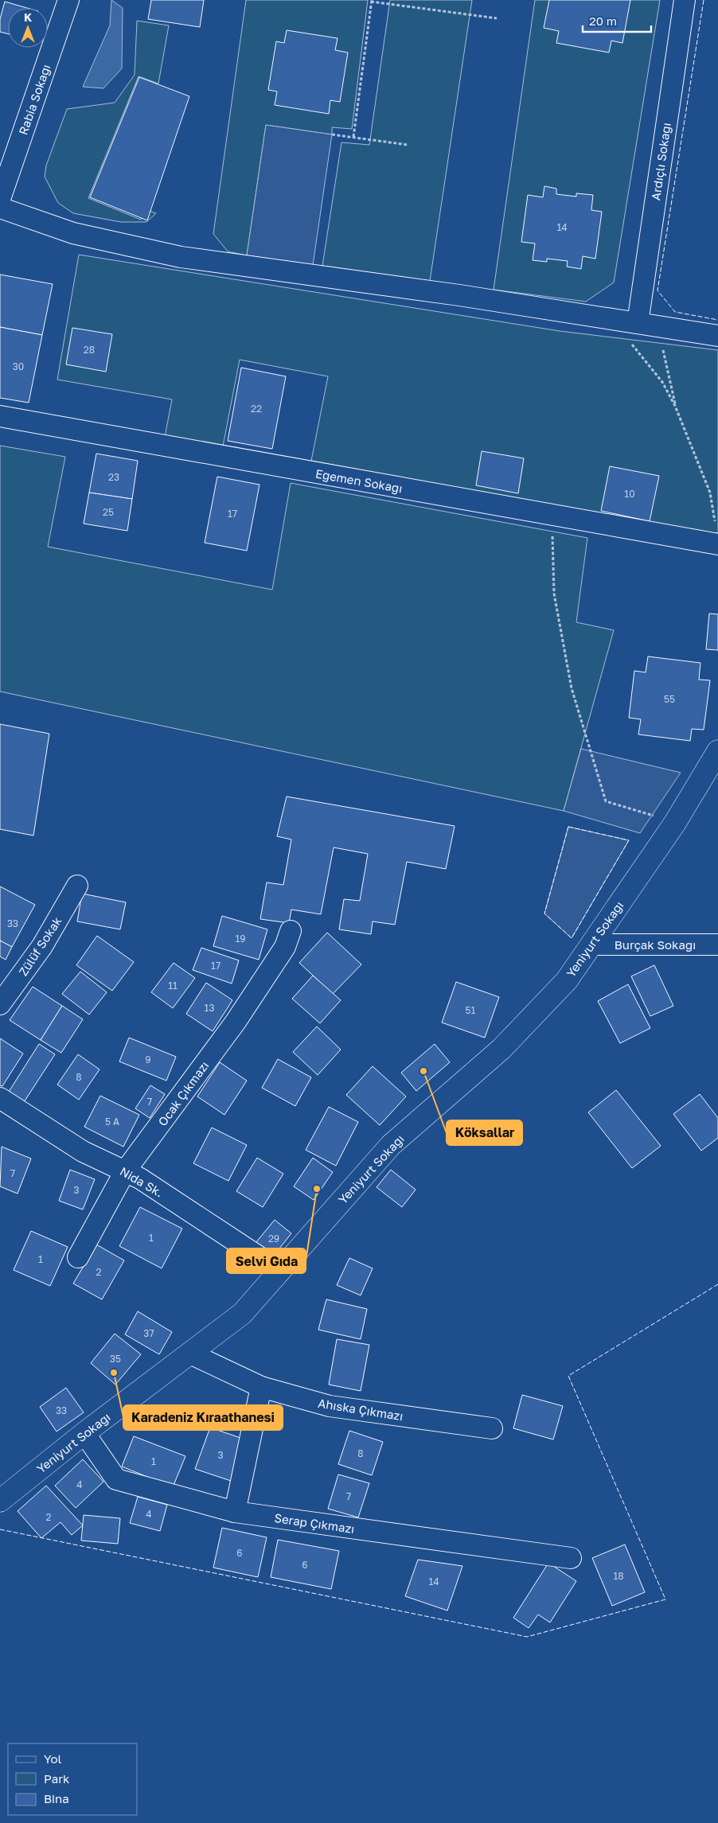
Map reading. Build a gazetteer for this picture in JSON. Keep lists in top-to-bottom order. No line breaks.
{"streets":{"street":["Rabia Sokağı","Ardıçlı Sokağı","Egemen Sokağı","Yeniyurt Sokağı","Burçak Sokağı","Zülüf Sokak","Ocak Çıkmazı","Nida Sk.","Ahıska Çıkmazı","Serap Çıkmazı"]},"crossings":[["Yeniyurt Sokağı","Burçak Sokağı"],["Yeniyurt Sokağı","Nida Sk."],["Yeniyurt Sokağı","Ahıska Çıkmazı"],["Yeniyurt Sokağı","Serap Çıkmazı"],["Ocak Çıkmazı","Nida Sk."]],"places":["Köksallar","Selvi Gıda","Karadeniz Kıraathanesi"],"house_numbers":["14","28","30","22","23","10","25","17","55","33","19","17","11","13","51","9","8","7","5 A","7","3","1","29","1","2","37","35","33","8","3","1","4","7","4","2","6","6","18","14"],"legend":["Yol","Park","Bina"],"scale_bar":"20 m","north":"top"}
